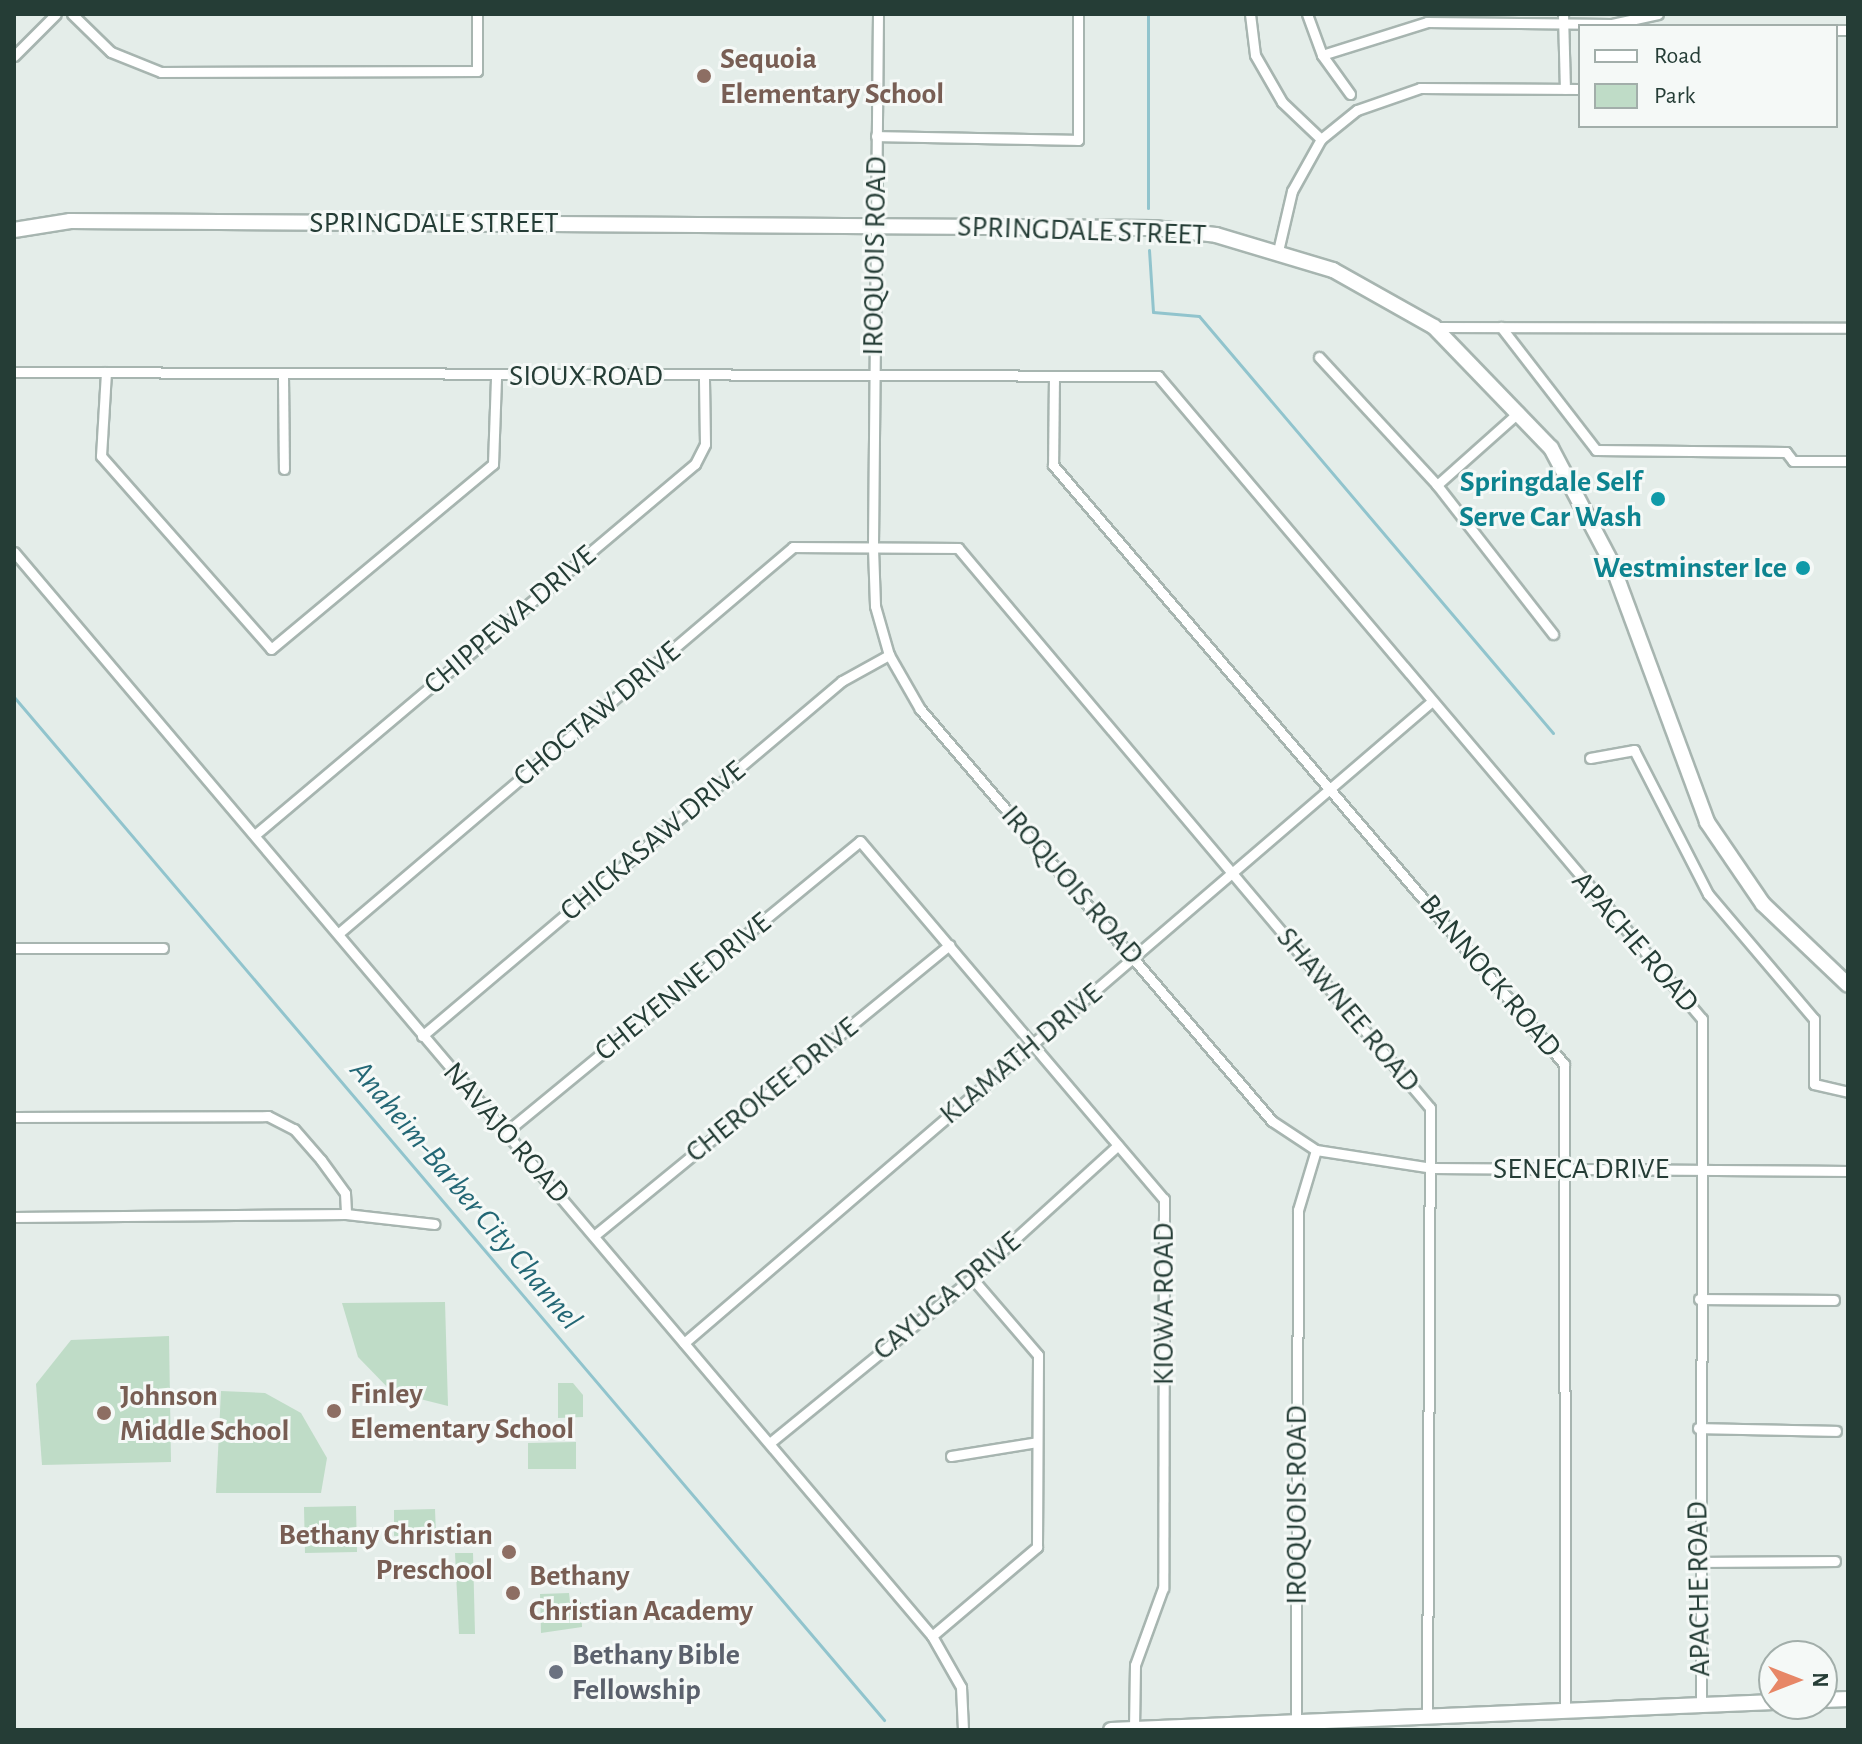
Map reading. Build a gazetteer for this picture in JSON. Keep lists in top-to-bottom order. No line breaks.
{"streets":{"main road":["SPRINGDALE STREET"],"street":["IROQUOIS ROAD","SIOUX ROAD","CHIPPEWA DRIVE","CHOCTAW DRIVE","CHICKASAW DRIVE","APACHE ROAD","BANNOCK ROAD","CHEYENNE DRIVE","SHAWNEE ROAD","KLAMATH DRIVE","CHEROKEE DRIVE","NAVAJO ROAD","SENECA DRIVE","CAYUGA DRIVE","KIOWA ROAD"]},"crossings":[["SPRINGDALE STREET","IROQUOIS ROAD"],["IROQUOIS ROAD","SIOUX ROAD"],["IROQUOIS ROAD","CHOCTAW DRIVE"],["IROQUOIS ROAD","CHICKASAW DRIVE"],["IROQUOIS ROAD","SHAWNEE ROAD"],["IROQUOIS ROAD","KLAMATH DRIVE"],["IROQUOIS ROAD","SENECA DRIVE"],["SIOUX ROAD","CHIPPEWA DRIVE"],["SIOUX ROAD","APACHE ROAD"],["SIOUX ROAD","BANNOCK ROAD"],["CHIPPEWA DRIVE","NAVAJO ROAD"],["CHOCTAW DRIVE","SHAWNEE ROAD"],["CHOCTAW DRIVE","NAVAJO ROAD"],["CHICKASAW DRIVE","NAVAJO ROAD"],["APACHE ROAD","KLAMATH DRIVE"],["APACHE ROAD","SENECA DRIVE"],["BANNOCK ROAD","KLAMATH DRIVE"],["BANNOCK ROAD","SENECA DRIVE"],["CHEYENNE DRIVE","NAVAJO ROAD"],["CHEYENNE DRIVE","KIOWA ROAD"],["SHAWNEE ROAD","KLAMATH DRIVE"],["SHAWNEE ROAD","SENECA DRIVE"],["KLAMATH DRIVE","NAVAJO ROAD"],["KLAMATH DRIVE","KIOWA ROAD"],["CHEROKEE DRIVE","NAVAJO ROAD"],["CHEROKEE DRIVE","KIOWA ROAD"],["NAVAJO ROAD","CAYUGA DRIVE"],["CAYUGA DRIVE","KIOWA ROAD"]],"water":["Anaheim-Barber City Channel"],"places":["Sequoia Elementary School","Springdale Self Serve Car Wash","Westminster Ice","Finley Elementary School","Johnson Middle School","Bethany Christian Preschool","Bethany Christian Academy","Bethany Bible Fellowship"],"legend":["Road","Park"],"north":"right"}
